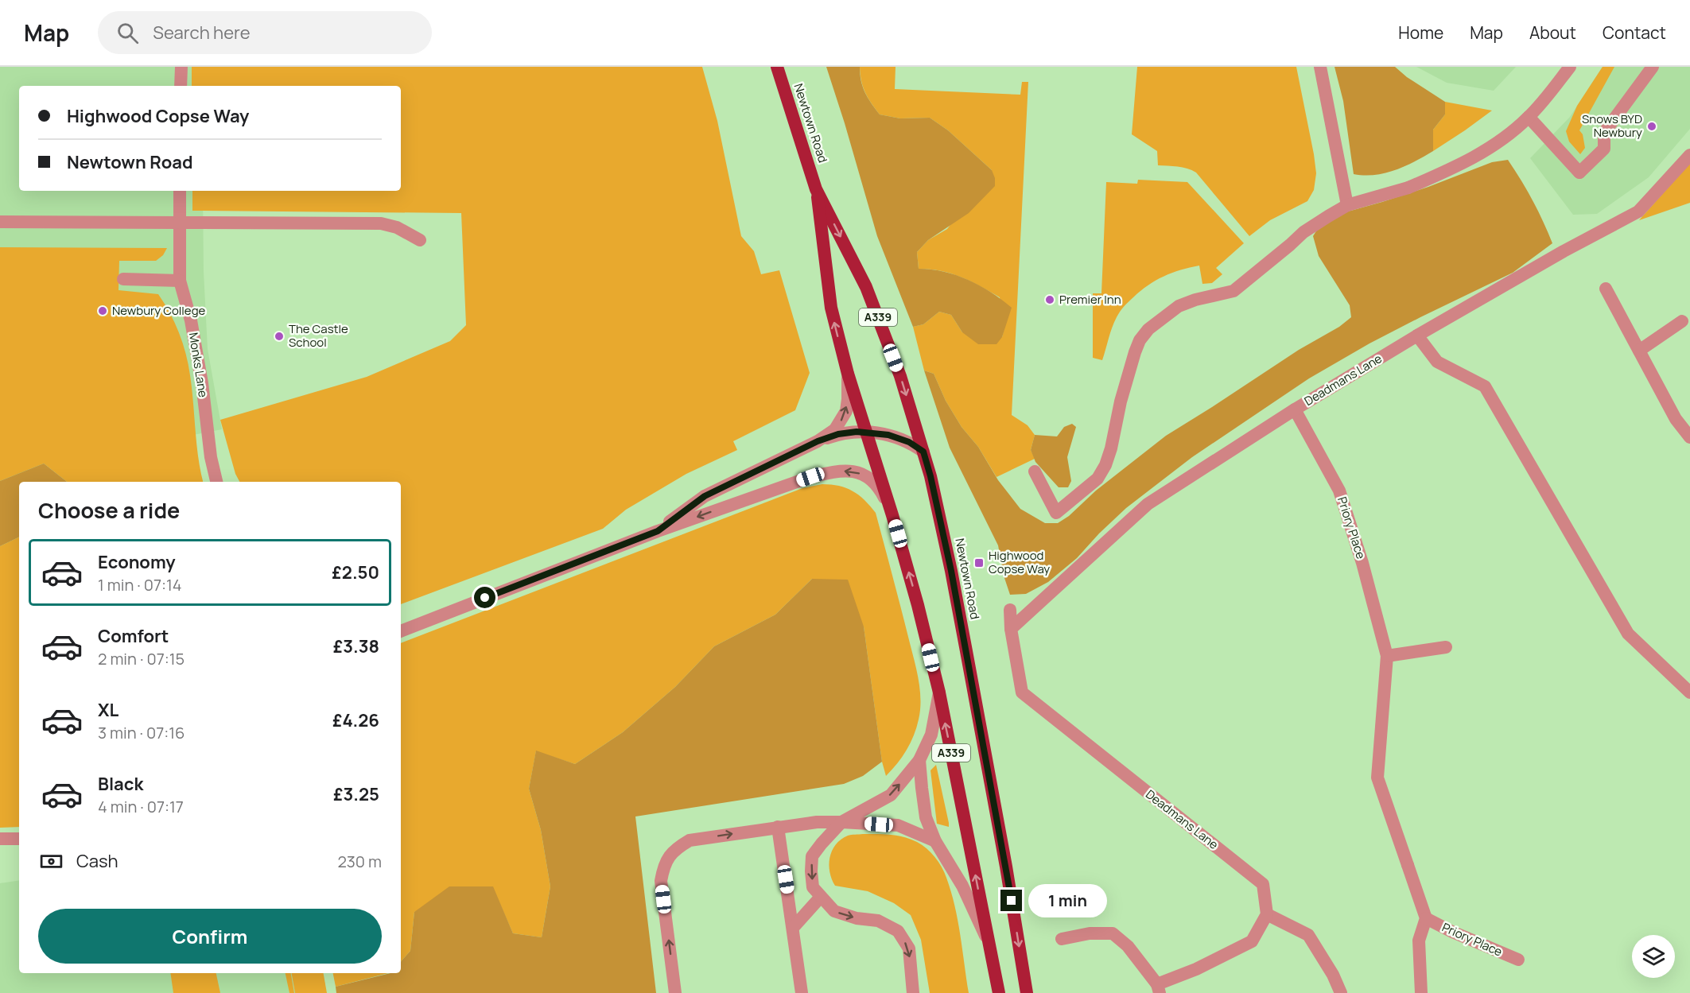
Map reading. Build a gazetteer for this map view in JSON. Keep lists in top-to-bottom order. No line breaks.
{"streets":{"highway":["Newtown Road","A339"],"street":["Monks Lane","Deadmans Lane","Priory Place"]},"crossings":[["Deadmans Lane","Priory Place"]],"places":{"other":["Snows BYD Newbury","Premier Inn","Newbury College","The Castle School"],"transit":["Highwood Copse Way"]},"page":{"header":"Map","search":"Search here","nav":["Home","Map","About","Contact"],"banner":["Highwood Copse Way","Newtown Road"],"heading":"Choose a ride","list":[{"name":"Economy","note":"1 min · 07:14","value":"£2.50"},{"name":"Comfort","note":"2 min · 07:15","value":"£3.38"},{"name":"XL","note":"3 min · 07:16","value":"£4.26"},{"name":"Black","note":"4 min · 07:17","value":"£3.25"}],"pay":["Cash","230 m"],"bubble":"1 min","buttons":"Confirm"}}
